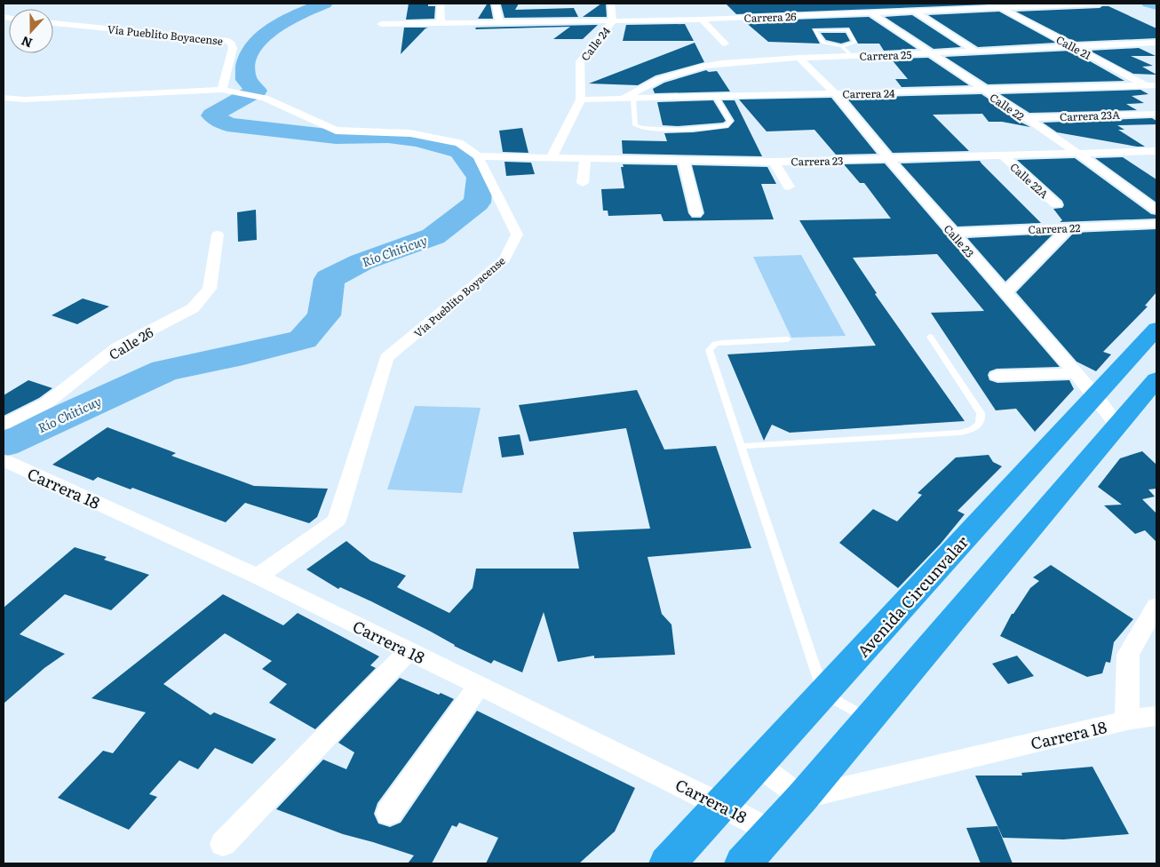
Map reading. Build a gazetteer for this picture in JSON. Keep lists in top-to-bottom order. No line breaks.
{"streets":{"highway":["Avenida Circunvalar"],"street":["Carrera 26","Vía Pueblito Boyacense","Calle 24","Calle 21","Carrera 25","Carrera 24","Calle 22","Carrera 23A","Carrera 23","Calle 22A","Carrera 22","Calle 23","Calle 26","Carrera 18"]},"crossings":[["Carrera 26","Calle 24"],["Carrera 26","Calle 21"],["Carrera 26","Calle 22"],["Vía Pueblito Boyacense","Carrera 23"],["Vía Pueblito Boyacense","Carrera 18"],["Calle 24","Carrera 24"],["Calle 24","Carrera 23"],["Calle 21","Carrera 25"],["Calle 21","Carrera 24"],["Carrera 25","Carrera 24"],["Carrera 25","Calle 22"],["Carrera 25","Calle 23"],["Carrera 24","Calle 22"],["Carrera 24","Calle 23"],["Calle 22","Carrera 23A"],["Calle 22","Carrera 23"],["Carrera 23","Calle 22A"],["Carrera 23","Calle 23"],["Carrera 22","Calle 23"],["Calle 23","Avenida Circunvalar"],["Carrera 18","Avenida Circunvalar"]],"water":["Río Chiticuy"],"north":"bottom"}
